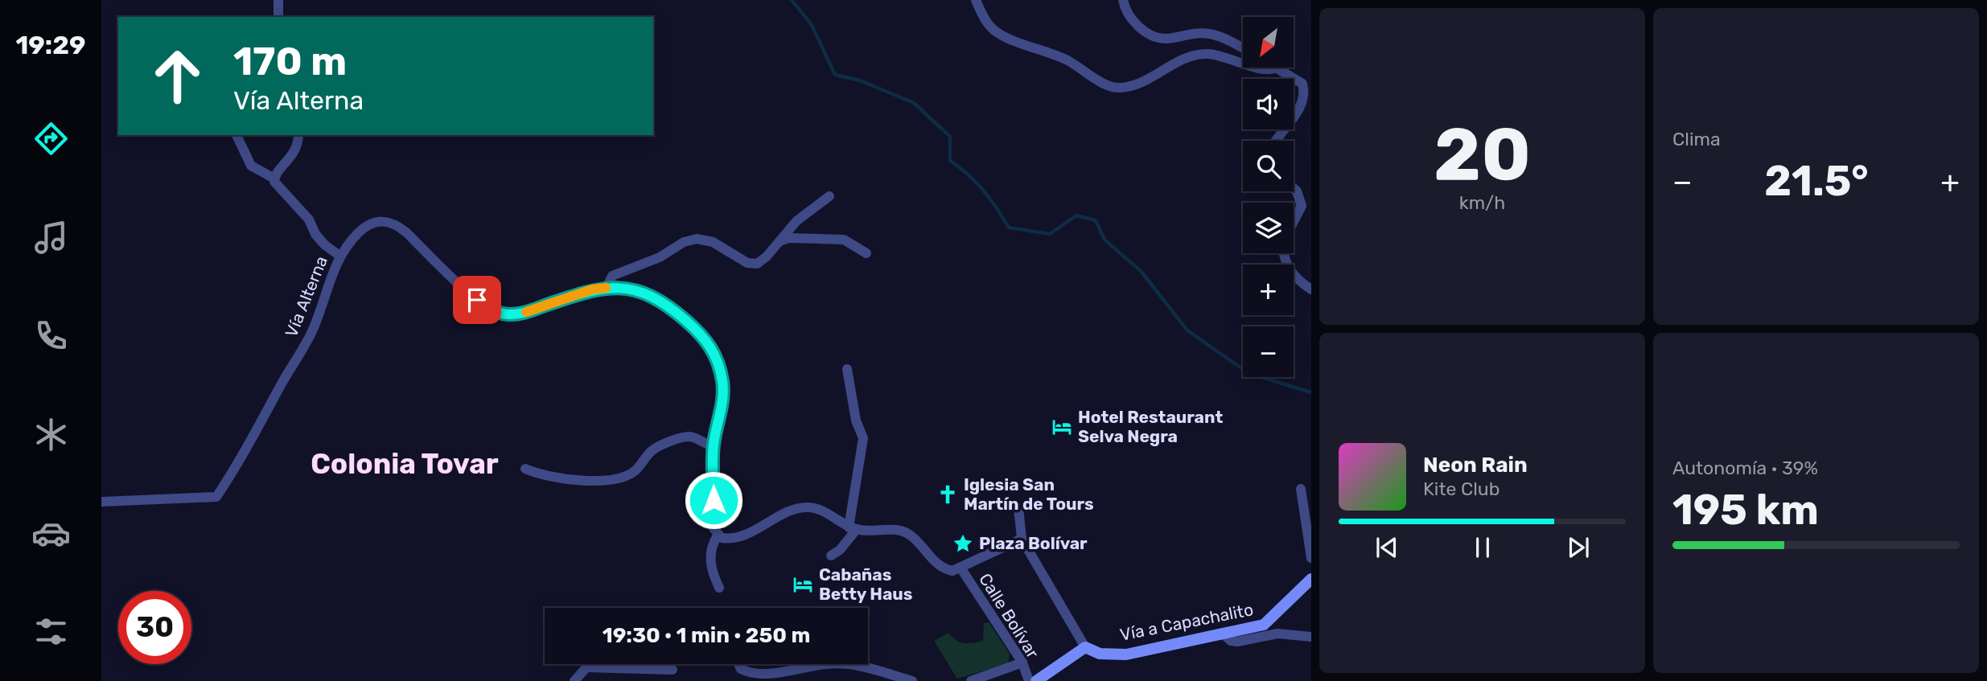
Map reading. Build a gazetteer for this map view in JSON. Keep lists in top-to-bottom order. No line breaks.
{"streets":{"street":["Vía Alterna","Calle Bolívar","Vía a Capachalito"]},"districts":["Colonia Tovar"],"places":{"hotel":["Hotel Restaurant Selva Negra","Cabañas Betty Haus"],"church":["Iglesia San Martín de Tours"],"place":["Plaza Bolívar"]},"north":"bottom left","page":{"tabs":"19:29","tile":[["20","km/h"],"Clima",["Autonomía · 39%","195 km"]],"map_buttons":["+","−"],"turn":["170 m","Vía Alterna"],"heat":["−","21.5°","+"],"song":["Neon Rain","Kite Club"],"limit":"30","trip":"19:30 · 1 min · 250 m"}}
